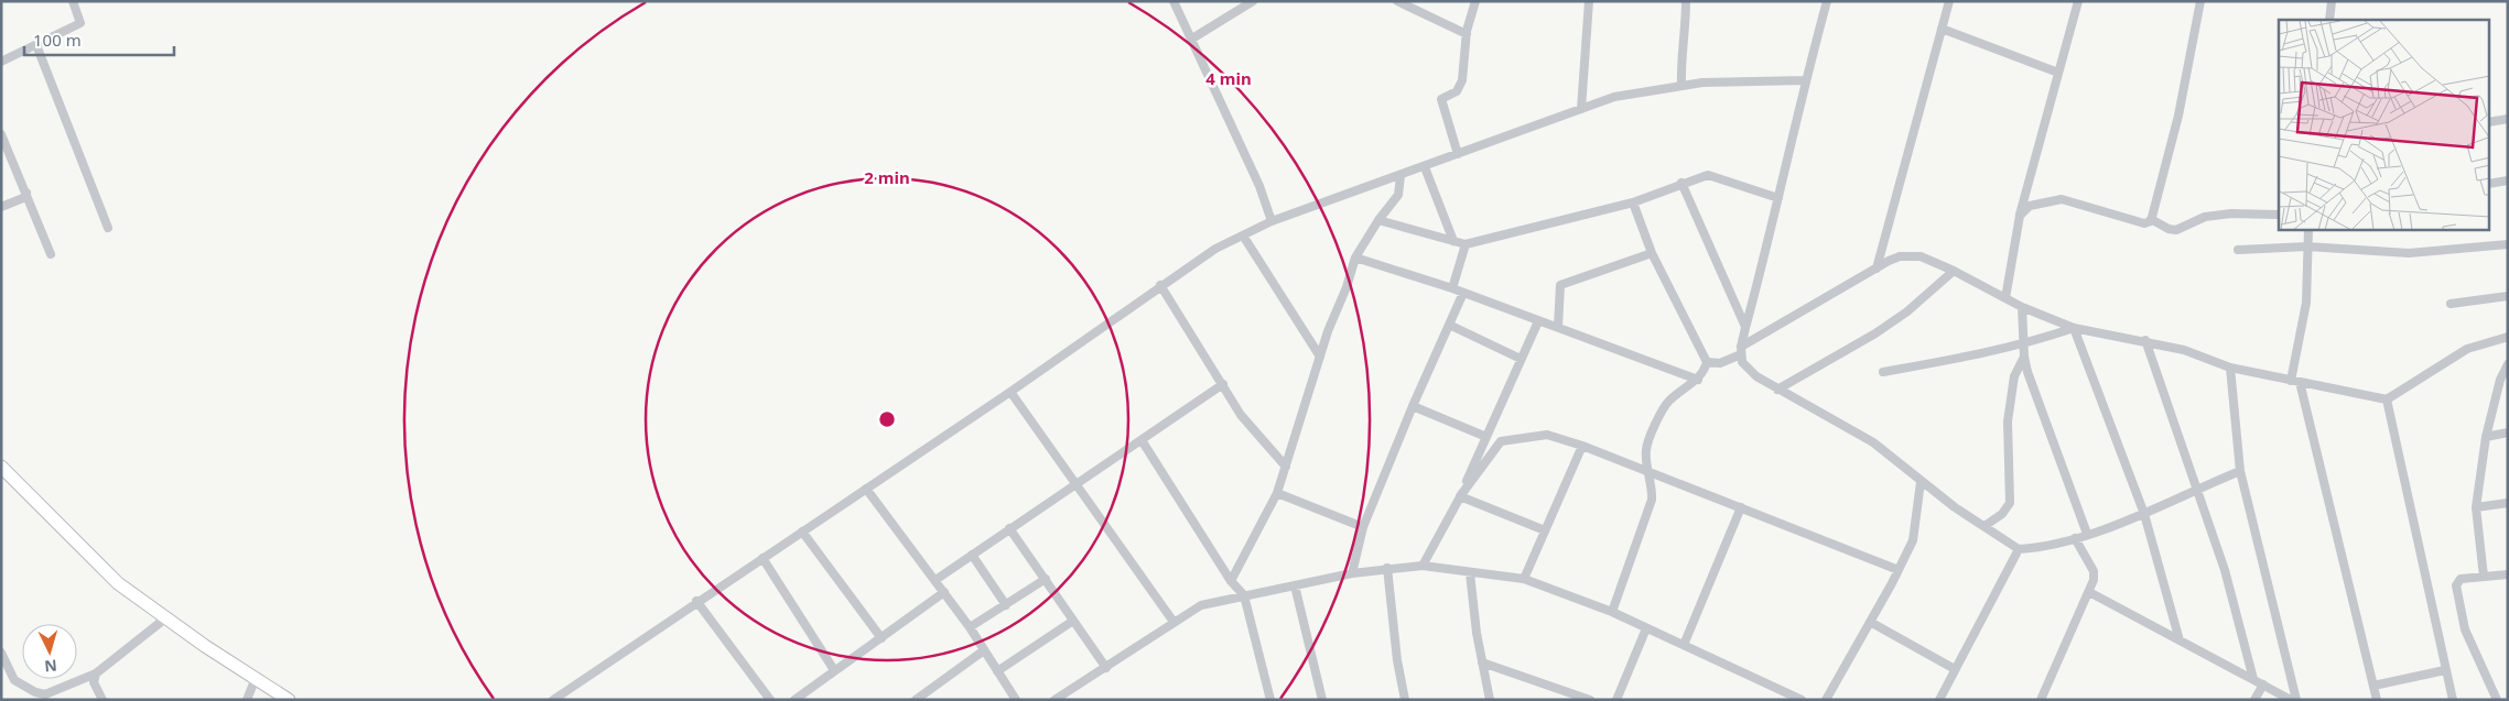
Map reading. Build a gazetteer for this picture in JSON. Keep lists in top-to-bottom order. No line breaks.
{"scale_bar":"100 m","north":"bottom","rings":["4 min","2 min"]}
